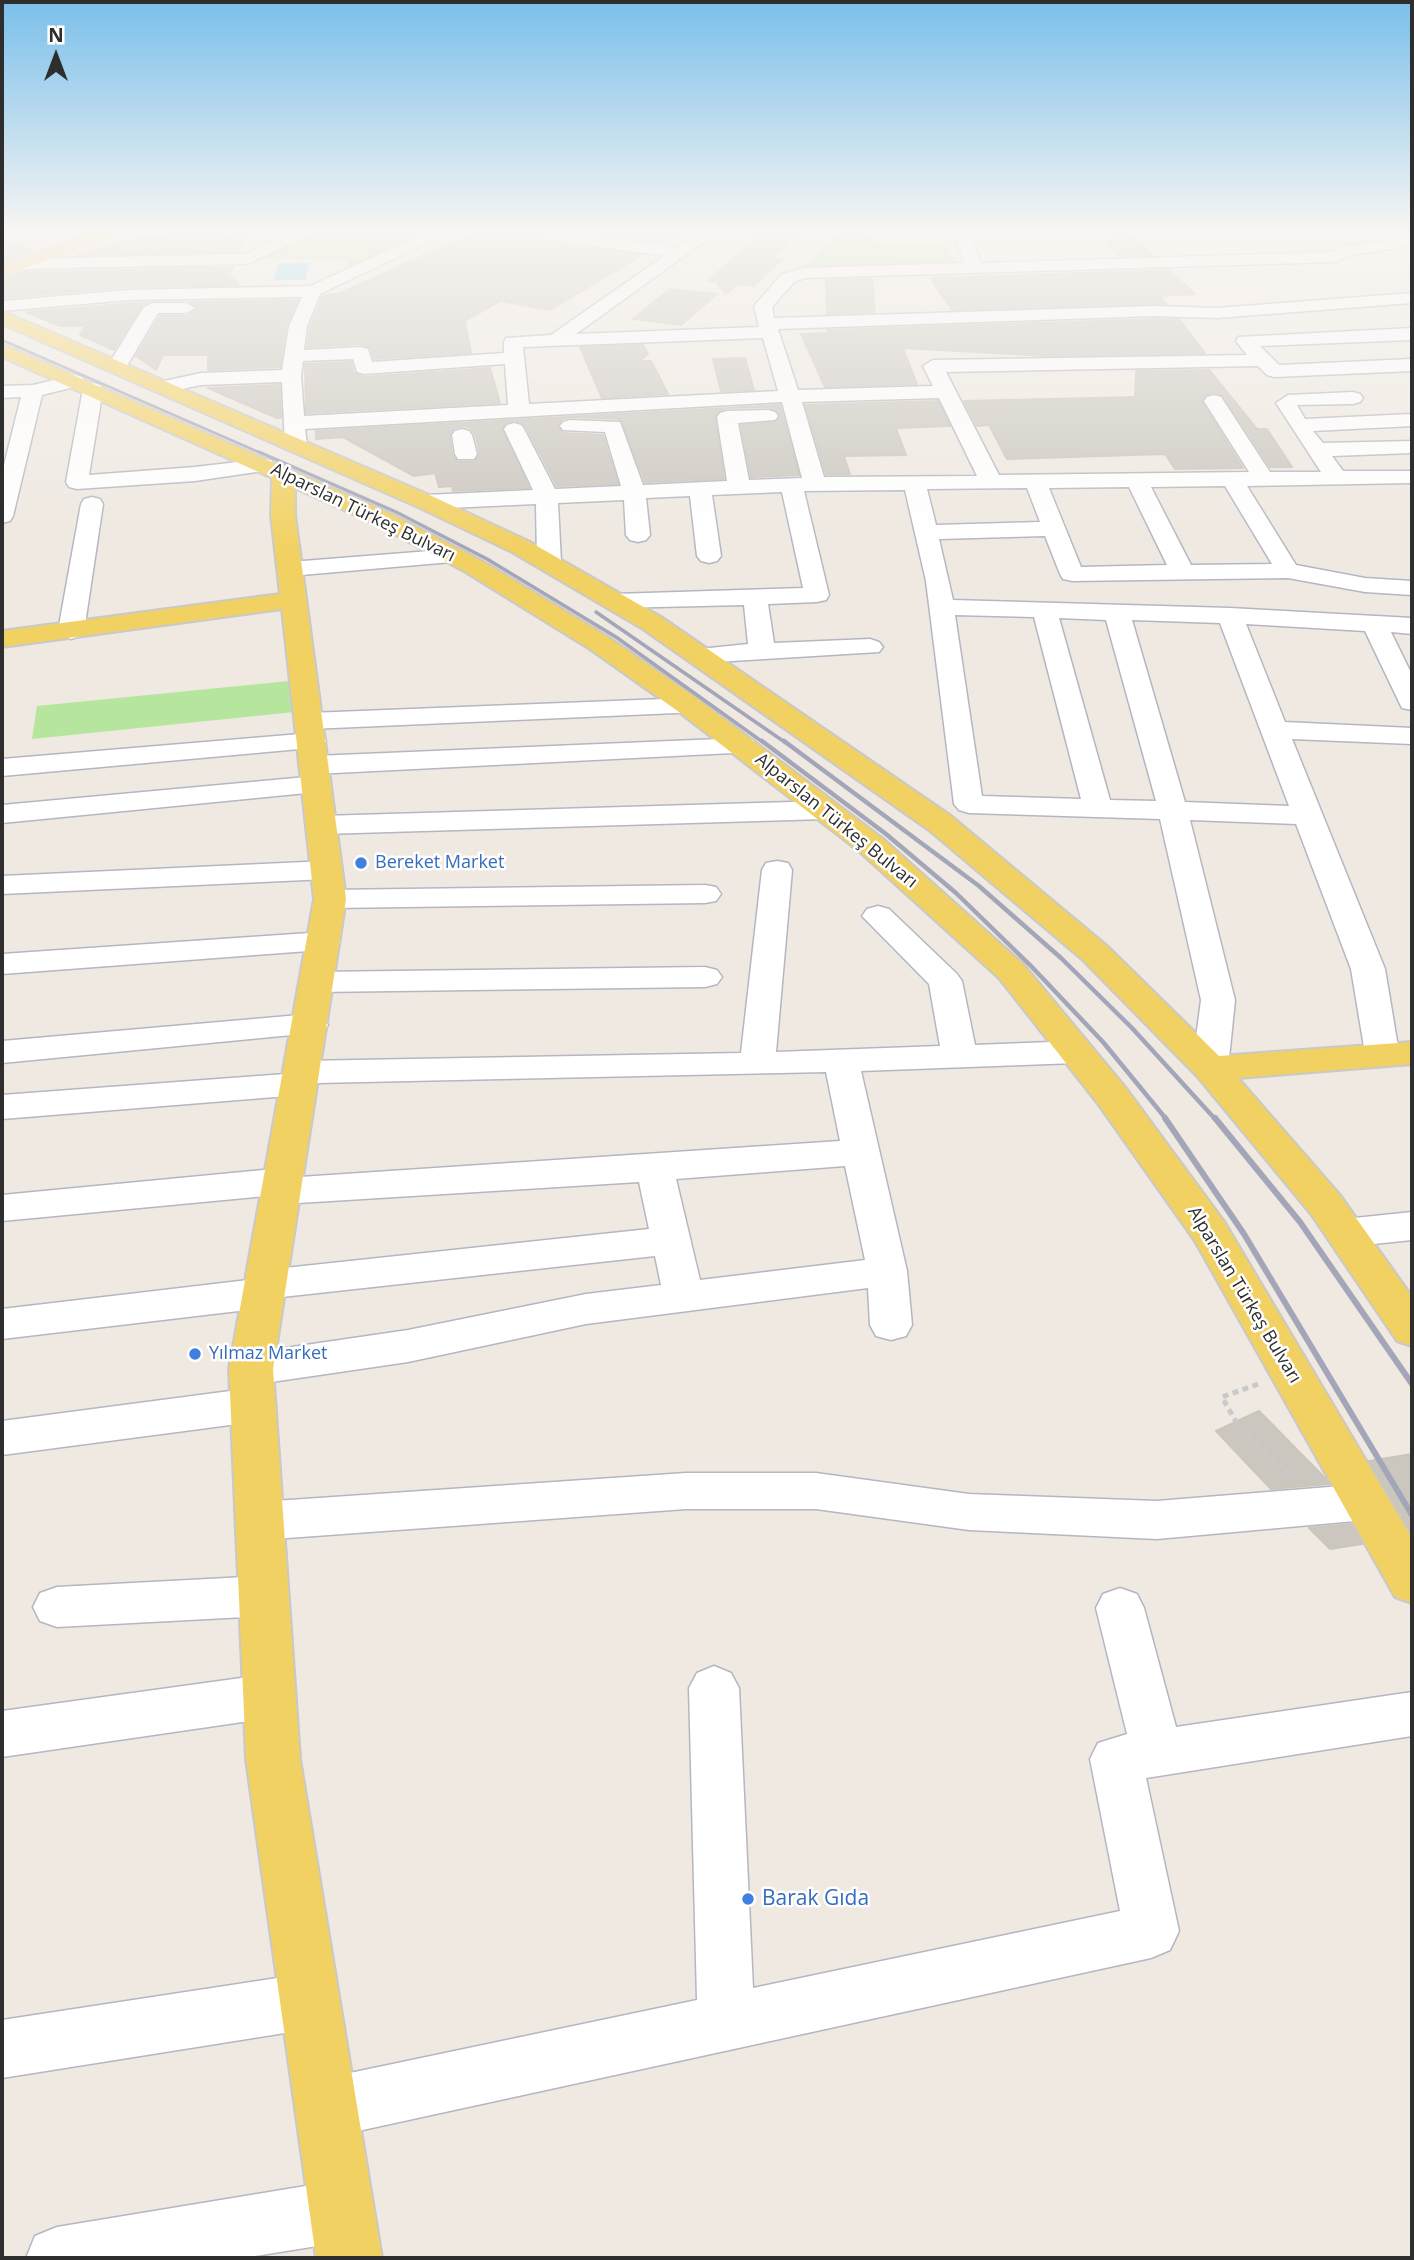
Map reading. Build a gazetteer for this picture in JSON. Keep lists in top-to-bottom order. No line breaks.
{"streets":{"main road":["Alparslan Türkeş Bulvarı"]},"places":["Bereket Market","Yılmaz Market","Barak Gıda"],"north":"top"}
